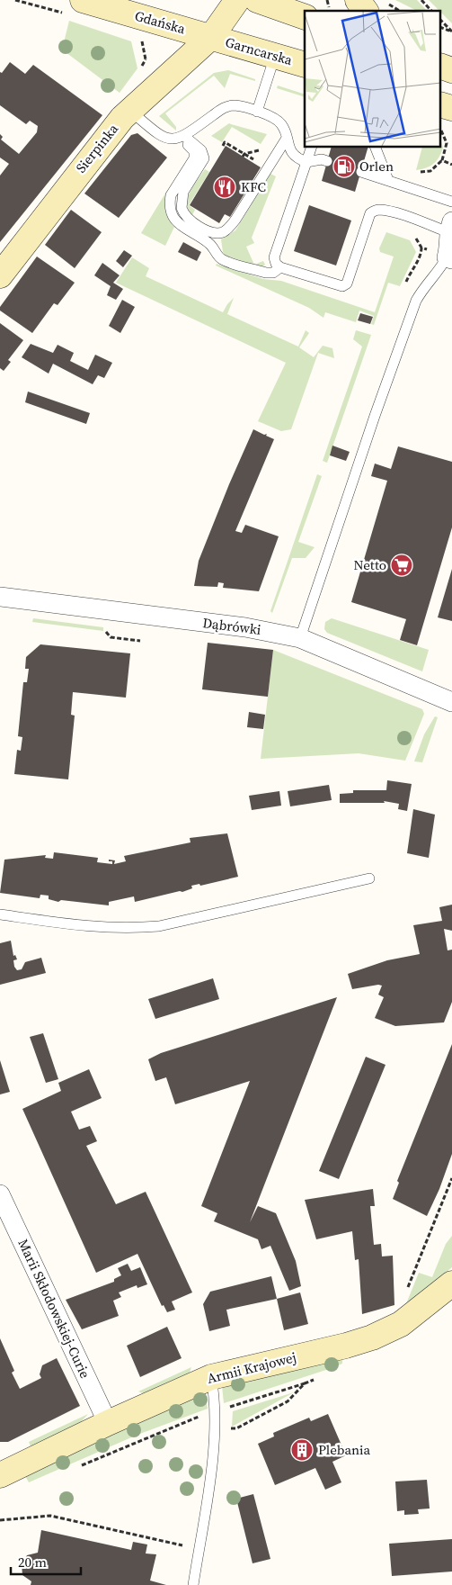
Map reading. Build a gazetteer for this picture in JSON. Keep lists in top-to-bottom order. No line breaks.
{"streets":{"main road":["Gdańska","Garncarska","Sierpinka","Armii Krajowej"],"street":["Dąbrówki","Marii Skłodowskiej-Curie"]},"crossings":[["Gdańska","Garncarska"],["Gdańska","Sierpinka"],["Garncarska","Sierpinka"],["Marii Skłodowskiej-Curie","Armii Krajowej"]],"places":{"fuel station":["Orlen"],"restaurant":["KFC"],"supermarket":["Netto"],"building":["Plebania"]},"scale_bar":"20 m"}
